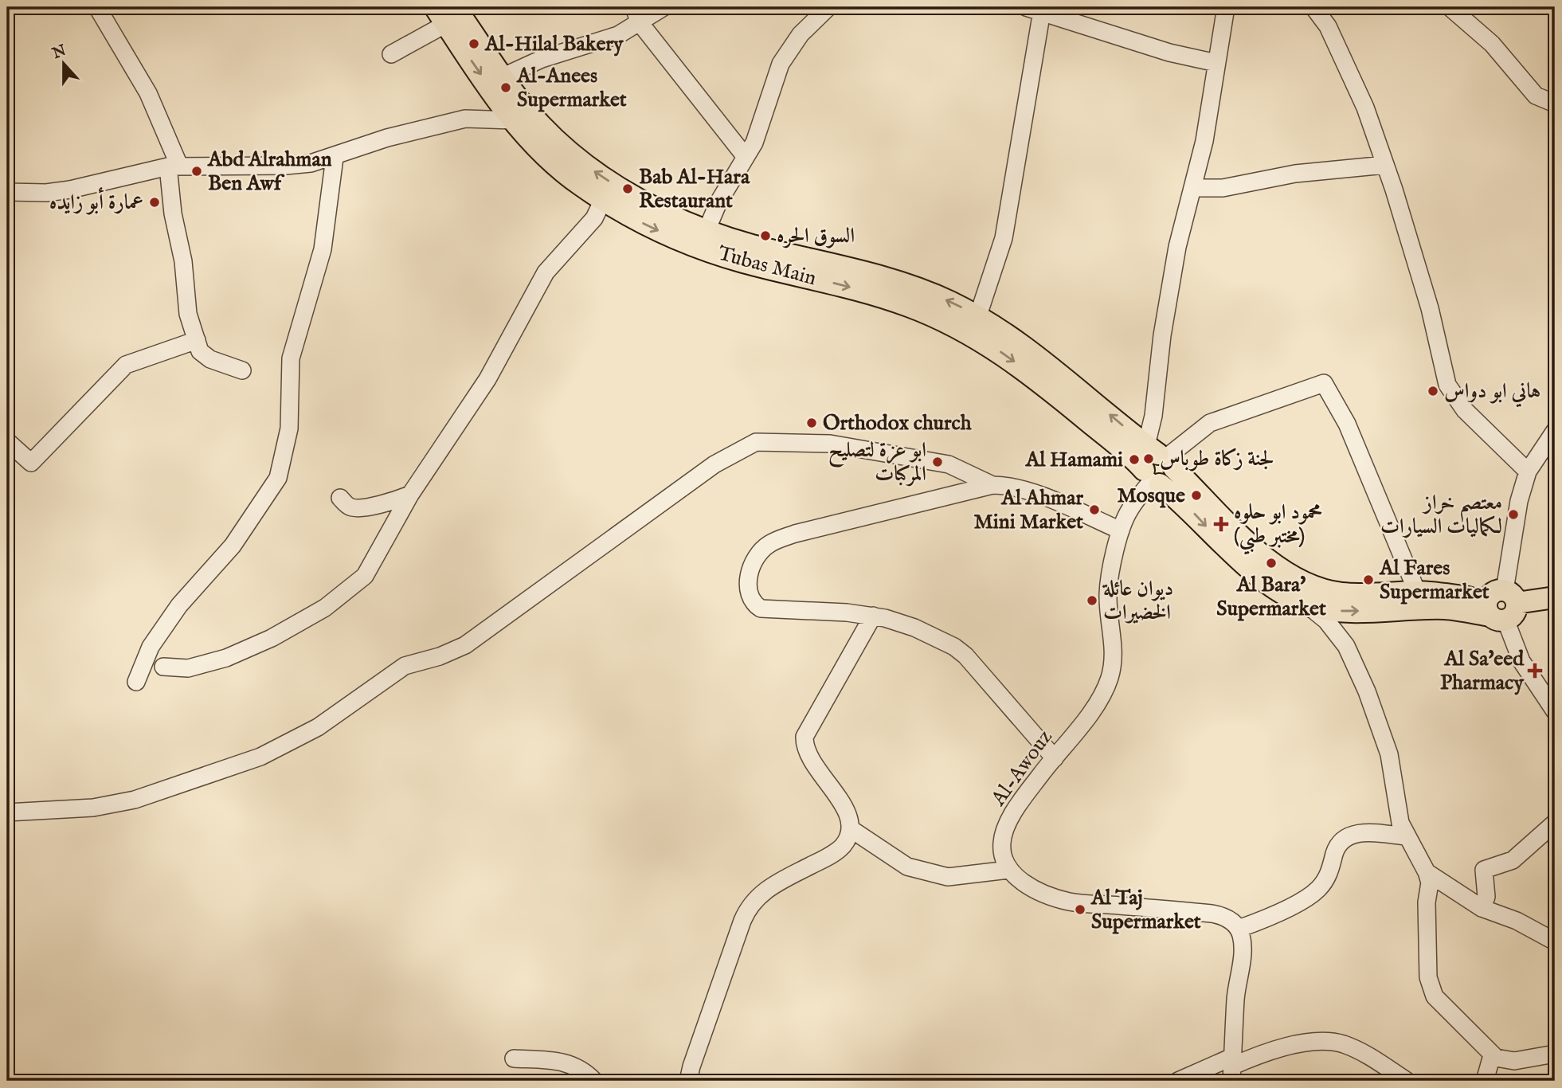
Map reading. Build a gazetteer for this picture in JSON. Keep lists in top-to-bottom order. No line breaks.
{"streets":{"main road":["Tubas Main"],"street":["Al-Awouz"]},"crossings":[["Tubas Main","Al-Awouz"]],"places":{"other":["Al-Hilal Bakery","Al-Anees Supermarket","Abd Alrahman Ben Awf","Bab Al-Hara Restaurant","عمارة أبو زايده","السوق الحره","هاني ابو دواس","Orthodox church","لجنة زكاة طوباس","Al Hamami","ابو عزة لتصليح المركبات","Mosque","Al Ahmar Mini Market","معتصم خراز لكماليات السيارات","Al Bara' Supermarket","Al Fares Supermarket","ديوان عائلة الخضيرات","Al Taj Supermarket"],"health":["محمود ابو حلوه (مختبر طبي)","Al Sa'eed Pharmacy"]},"north":"top"}
